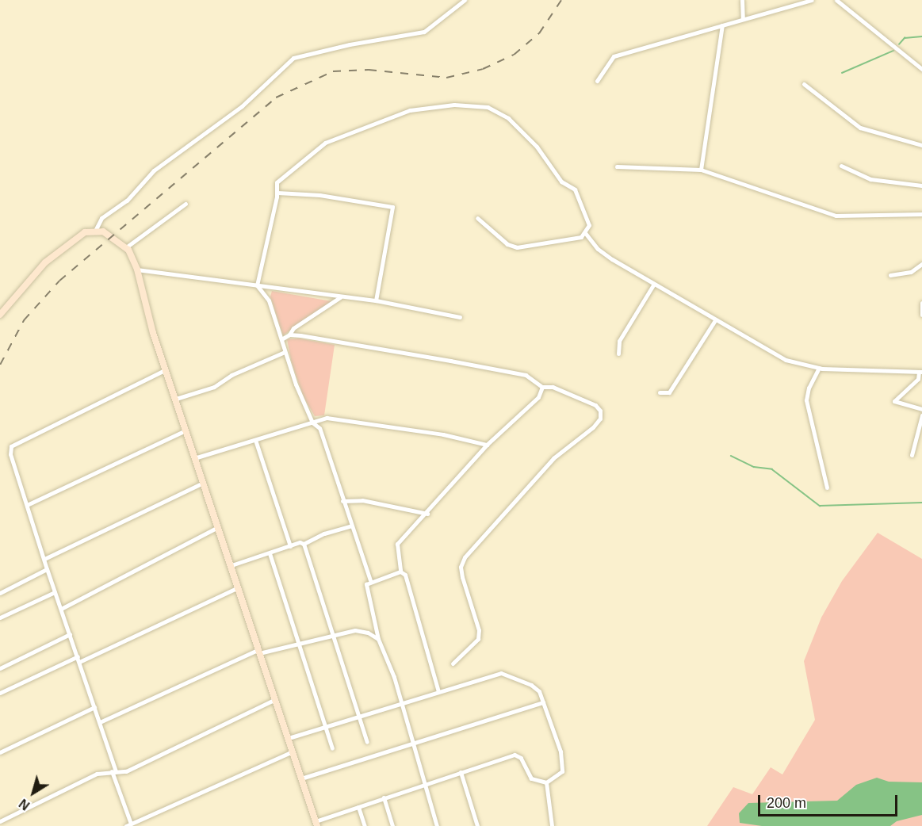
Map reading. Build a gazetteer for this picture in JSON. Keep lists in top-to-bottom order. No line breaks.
{"scale_bar":"200 m","north":"bottom left"}
